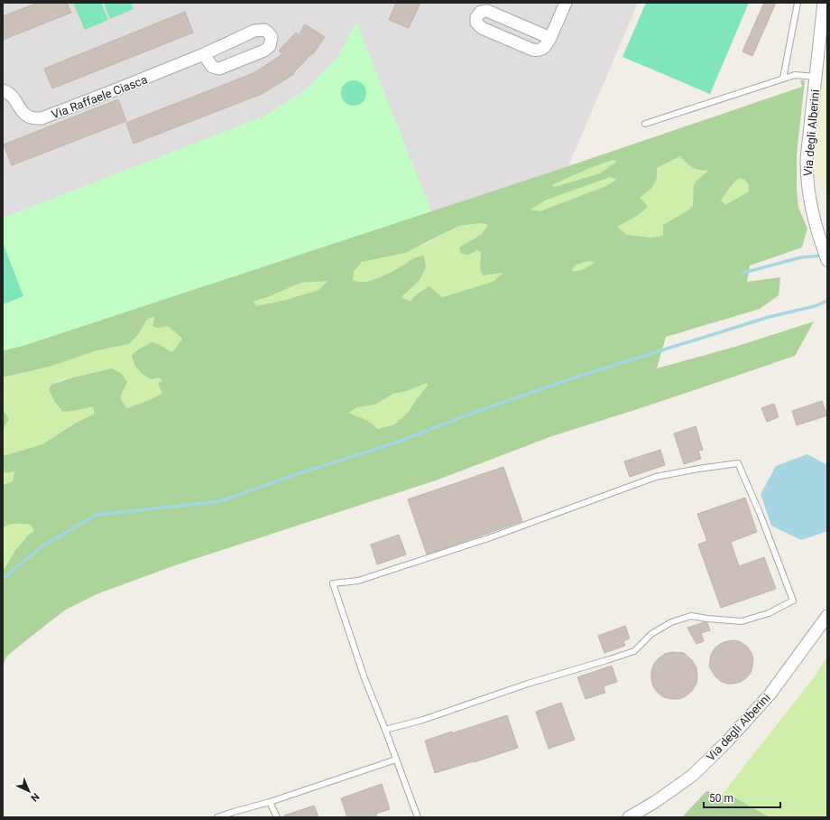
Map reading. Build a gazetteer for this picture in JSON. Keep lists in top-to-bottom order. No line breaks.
{"streets":{"street":["Via Raffaele Ciasca","Via degli Alberini"]},"scale_bar":"50 m","north":"bottom right"}
